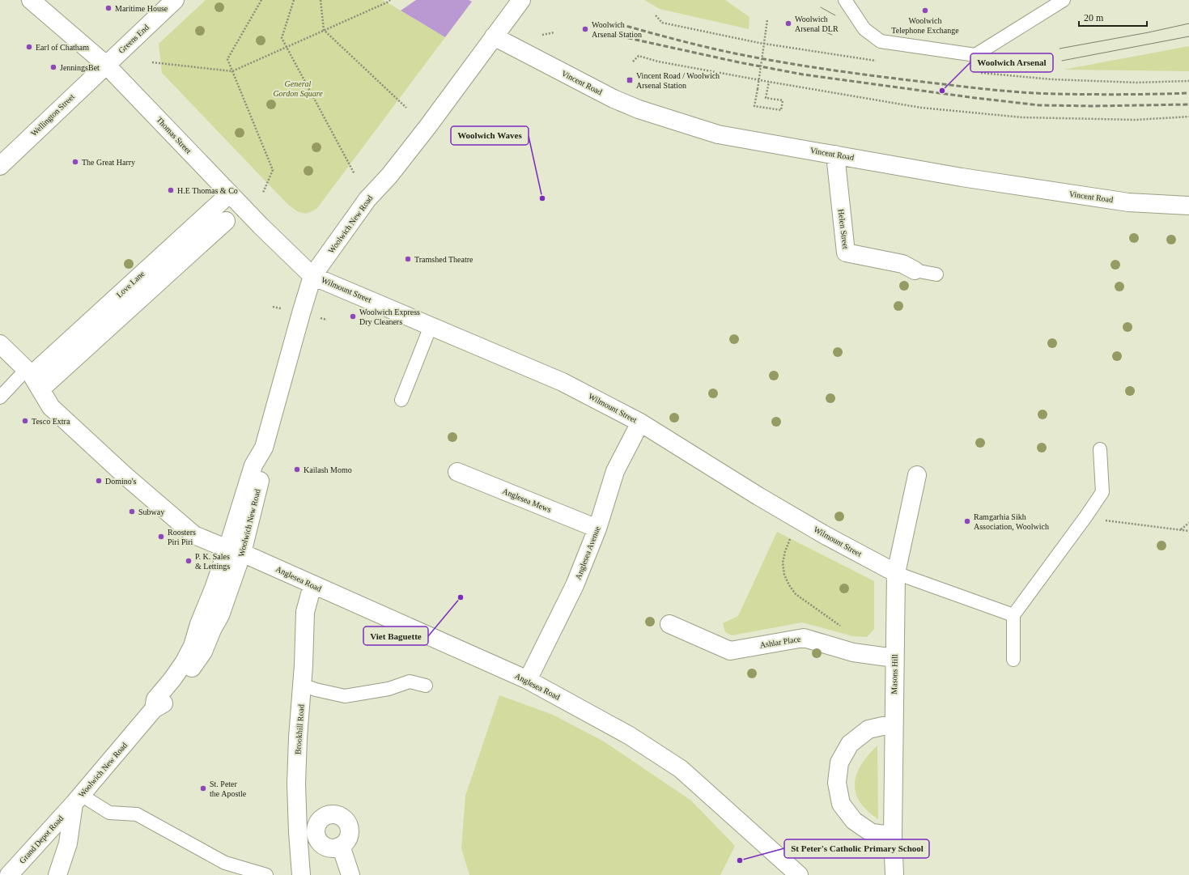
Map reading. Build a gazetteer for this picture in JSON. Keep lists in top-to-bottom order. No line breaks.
{"streets":{"street":["Greens End","Vincent Road","Wellington Street","Thomas Street","Woolwich New Road","Helen Street","Love Lane","Wilmount Street","Anglesea Mews","Anglesea Avenue","Anglesea Road","Ashlar Place","Masons Hill","Brookhill Road","Grand Depot Road"]},"crossings":[["Greens End","Wellington Street"],["Greens End","Thomas Street"],["Vincent Road","Woolwich New Road"],["Vincent Road","Helen Street"],["Wellington Street","Thomas Street"],["Thomas Street","Woolwich New Road"],["Thomas Street","Love Lane"],["Thomas Street","Wilmount Street"],["Woolwich New Road","Wilmount Street"],["Woolwich New Road","Anglesea Road"],["Woolwich New Road","Grand Depot Road"],["Wilmount Street","Anglesea Avenue"],["Wilmount Street","Masons Hill"],["Anglesea Mews","Anglesea Avenue"],["Anglesea Avenue","Anglesea Road"],["Anglesea Road","Brookhill Road"],["Ashlar Place","Masons Hill"]],"parks":["General Gordon Square"],"places":{"other":["Maritime House","Woolwich Telephone Exchange","Woolwich Arsenal DLR","Woolwich Arsenal Station","Earl of Chatham","JenningsBet","Woolwich Arsenal","The Great Harry","H.E Thomas & Co","Woolwich Waves","Tramshed Theatre","Woolwich Express Dry Cleaners","Tesco Extra","Kailash Momo","Domino's","Subway","Ramgarhia Sikh Association, Woolwich","Roosters Piri Piri","P. K. Sales & Lettings","Viet Baguette","St. Peter the Apostle","St Peter's Catholic Primary School"],"transit":["Vincent Road / Woolwich Arsenal Station"]},"scale_bar":"20 m"}
